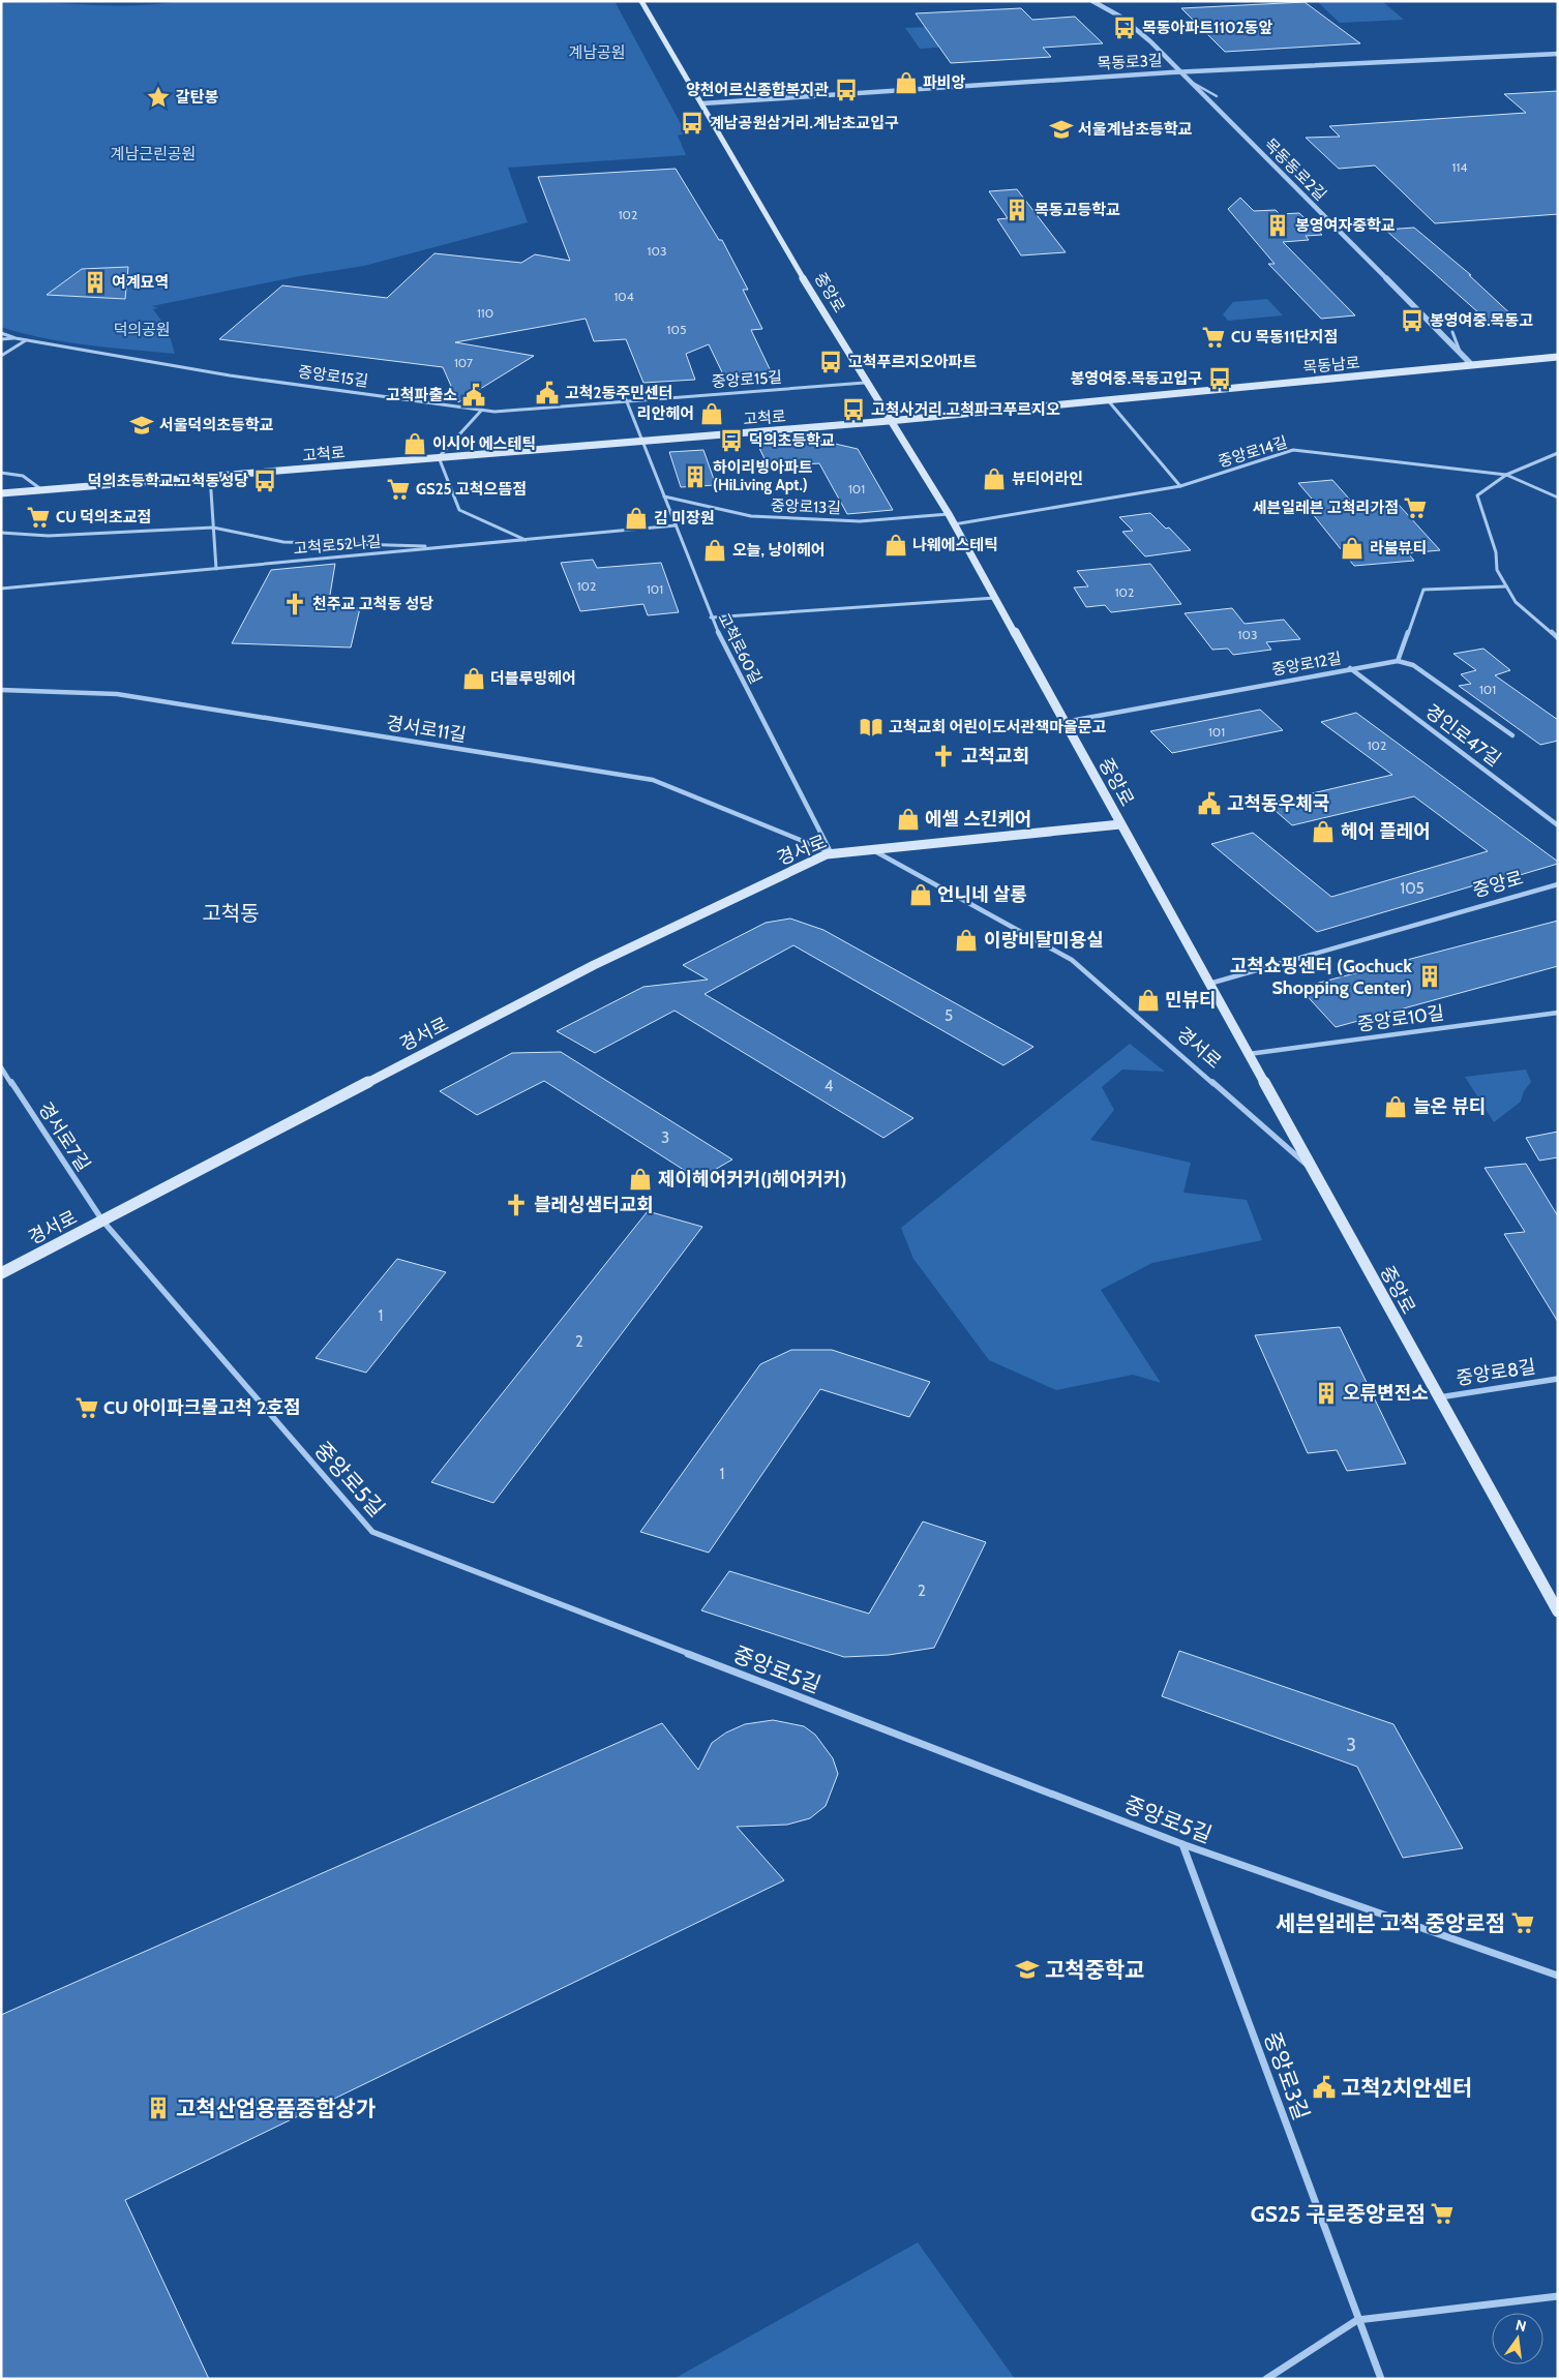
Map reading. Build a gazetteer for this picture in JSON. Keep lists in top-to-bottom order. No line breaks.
{"streets":{"main road":["중앙로","목동남로","고척로","경서로"],"street":["목동로3길","목동동로2길","중앙로15길","중앙로14길","중앙로13길","고척로52나길","고척로60길","중앙로12길","경서로11길","경인로47길","중앙로10길","경서로7길","중앙로8길","중앙로5길","중앙로3길"]},"crossings":[["목동로3길","목동동로2길"],["목동로3길","중앙로"],["목동동로2길","목동남로"],["중앙로","목동남로"],["중앙로","중앙로15길"],["중앙로","고척로"],["중앙로","중앙로14길"],["중앙로","중앙로13길"],["중앙로","중앙로12길"],["중앙로","경서로"],["중앙로","중앙로10길"],["중앙로","중앙로8길"],["목동남로","고척로"],["고척로","고척로60길"],["중앙로13길","고척로60길"],["고척로52나길","고척로60길"],["고척로60길","경서로11길"],["고척로60길","경서로"],["중앙로12길","경인로47길"],["경서로11길","경서로"],["경서로","경서로7길"],["경서로","중앙로5길"],["경서로7길","중앙로5길"],["중앙로5길","중앙로3길"]],"districts":["고척동"],"parks":["계남공원","계남근린공원","덕의공원"],"places":{"bus stop":["목동아파트1102동앞","양천어르신종합복지관","계남공원삼거리.계남초교입구","봉영여중.목동고","고척푸르지오아파트","봉영여중.목동고입구","고척사거리.고척파크푸르지오","덕의초등학교","덕의초등학교.고척동성당"],"shop":["파비앙","리안헤어","이시아 에스테틱","뷰티어라인","김 미장원","나웨에스테틱","라붐뷰티","오늘, 낭이헤어","더블루밍헤어","에셀 스킨케어","헤어 플레어","언니네 살롱","이랑비탈미용실","민뷰티","늘온 뷰티","제이헤어커커(J헤어커커)"],"place":["갈탄봉"],"school or university":["서울계남초등학교","서울덕의초등학교","고척중학교"],"building":["목동고등학교","봉영여자중학교","여계묘역","하이리빙아파트 (HiLiving Apt.)","고척쇼핑센터 (Gochuck Shopping Center)","오류변전소","고척산업용품종합상가"],"supermarket":["CU 목동11단지점","GS25 고척으뜸점","세븐일레븐 고척리가점","CU 덕의초교점","CU 아이파크몰고척 2호점","세븐일레븐 고척 중앙로점","GS25 구로중앙로점"],"public building":["고척2동주민센터","고척파출소","고척동우체국","고척2치안센터"],"church":["천주교 고척동 성당","고척교회","블레싱샘터교회"],"library":["고척교회 어린이도서관책마을문고"]},"house_numbers":["114","102","103","104","110","105","107","101","102","101","102","103","101","101","102","105","5","4","3","1","2","1","2","3"],"north":"top"}
